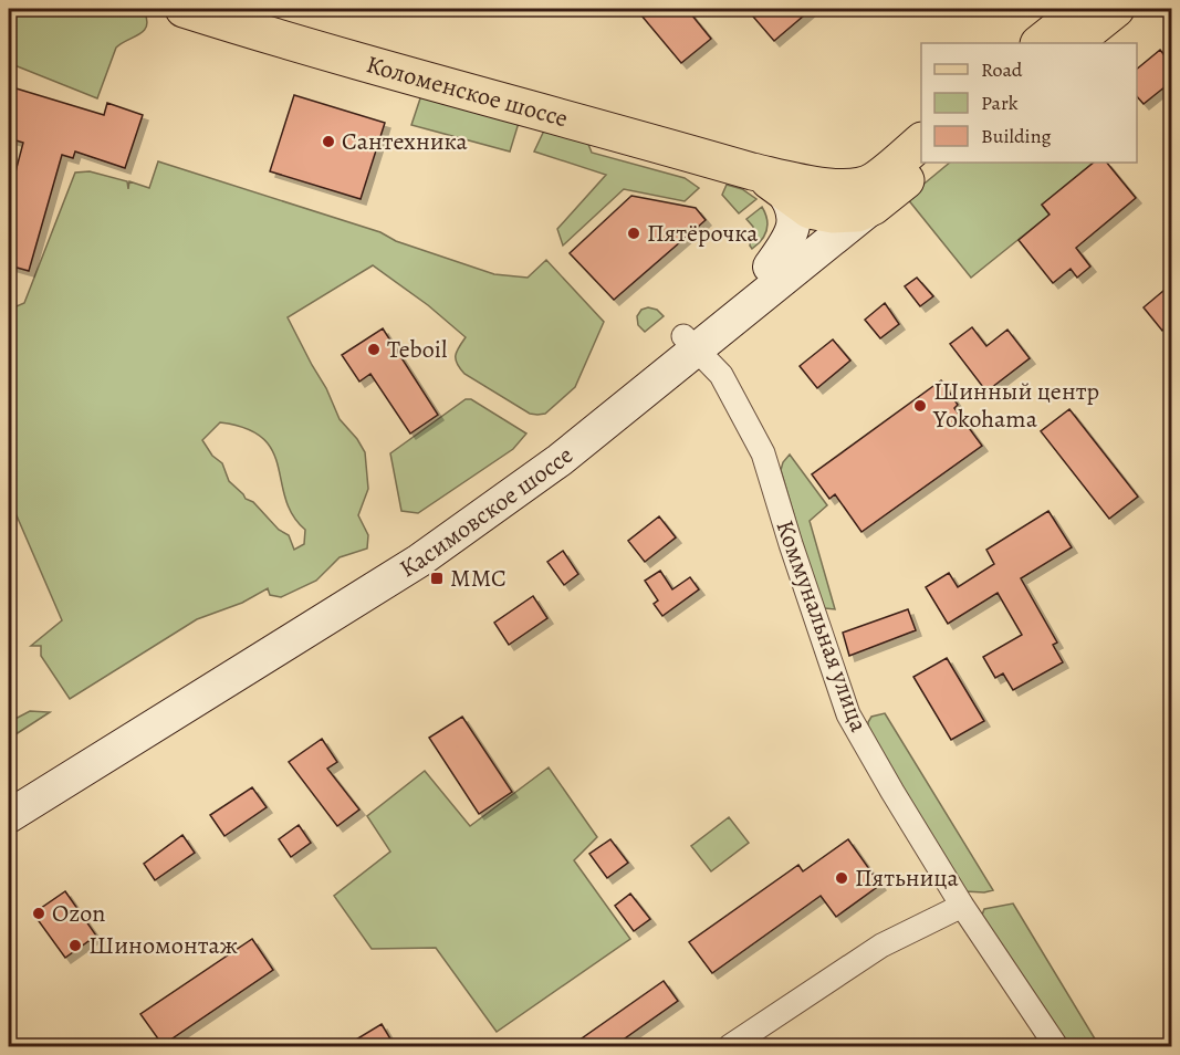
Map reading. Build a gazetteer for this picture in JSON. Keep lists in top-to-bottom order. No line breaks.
{"streets":{"main road":["Коломенское шоссе","Касимовское шоссе"],"street":["Коммунальная улица"]},"crossings":[["Коломенское шоссе","Касимовское шоссе"],["Касимовское шоссе","Коммунальная улица"]],"places":{"other":["Сантехника","Пятёрочка","Teboil","Шинный центр Yokohama","Пятьница","Ozon","Шиномонтаж"],"transit":["ММС"]},"legend":["Road","Park","Building"]}
